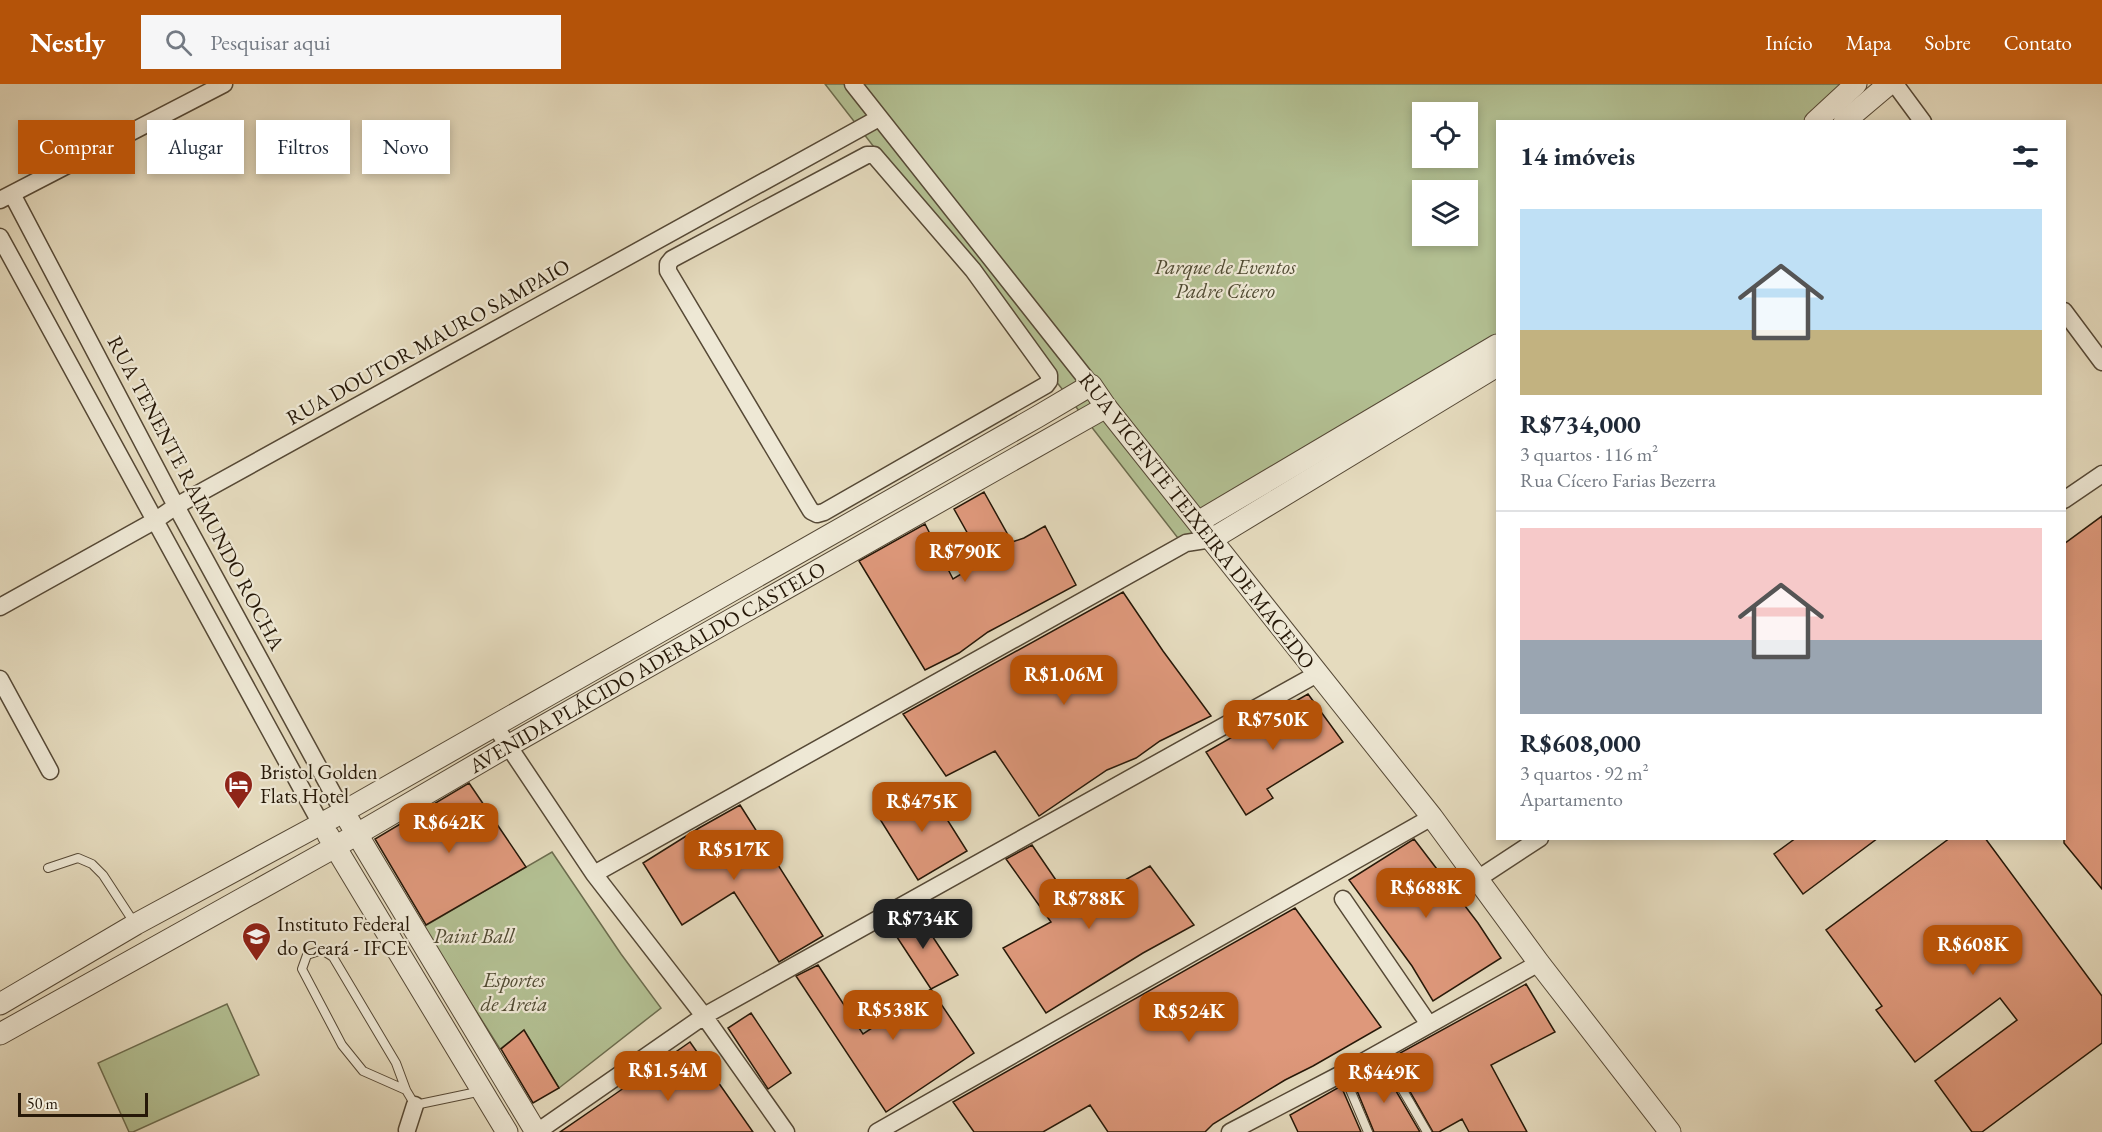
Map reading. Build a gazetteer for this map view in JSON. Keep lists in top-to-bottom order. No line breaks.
{"streets":{"street":["RUA DOUTOR MAURO SAMPAIO","RUA TENENTE RAIMUNDO ROCHA","RUA VICENTE TEIXEIRA DE MACEDO","AVENIDA PLÁCIDO ADERALDO CASTELO"]},"crossings":[["RUA DOUTOR MAURO SAMPAIO","RUA TENENTE RAIMUNDO ROCHA"],["RUA DOUTOR MAURO SAMPAIO","RUA VICENTE TEIXEIRA DE MACEDO"],["RUA TENENTE RAIMUNDO ROCHA","AVENIDA PLÁCIDO ADERALDO CASTELO"],["RUA VICENTE TEIXEIRA DE MACEDO","AVENIDA PLÁCIDO ADERALDO CASTELO"]],"parks":["Parque de Eventos Padre Cícero","Paint Ball","Esportes de Areia"],"places":{"hotel":["Bristol Golden Flats Hotel"],"school or university":["Instituto Federal do Ceará - IFCE"]},"scale_bar":"50 m","page":{"header":"Nestly","search":"Pesquisar aqui","nav":["Início","Mapa","Sobre","Contato"],"chip":["Comprar","Alugar","Filtros","Novo"],"heading":"14 imóveis","list":[{"name":"R$734,000","note":"3 quartos · 116 m² · Rua Cícero Farias Bezerra"},{"name":"R$608,000","note":"3 quartos · 92 m² · Apartamento"}],"price":["R$790K","R$1.06M","R$750K","R$475K","R$642K","R$517K","R$688K","R$788K","R$734K","R$608K","R$538K","R$524K","R$1.54M","R$449K"],"scale":"50 m"}}
